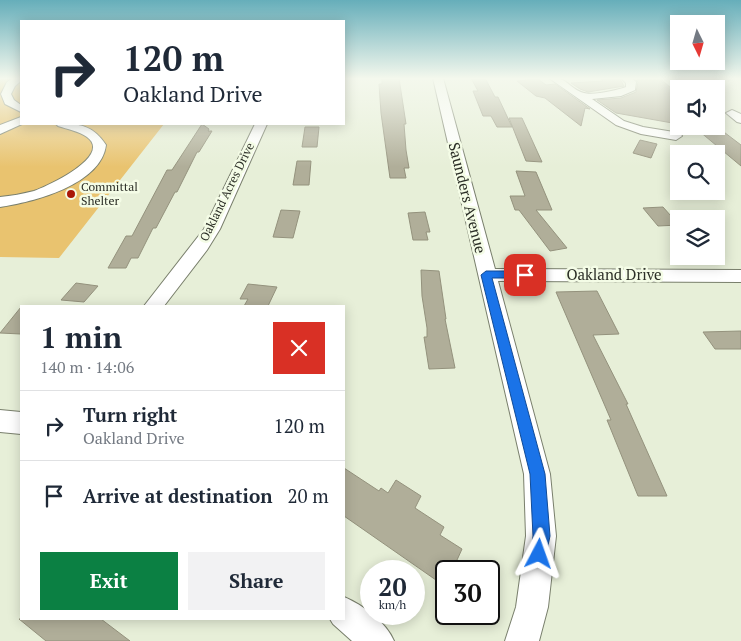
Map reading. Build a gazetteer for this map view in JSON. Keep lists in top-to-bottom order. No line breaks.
{"streets":{"street":["Oakland Acres Drive","Saunders Avenue","Oakland Drive"]},"crossings":[["Saunders Avenue","Oakland Drive"]],"places":["Committal Shelter"],"north":"bottom","page":{"turn":["120 m","Oakland Drive"],"heading":["1 min","140 m · 14:06"],"list":[{"name":"Turn right","note":"Oakland Drive","value":"120 m"},{"name":"Arrive at destination","value":"20 m"}],"buttons":["Exit","Share"],"speed":"20 km/h","limit":"30"}}
